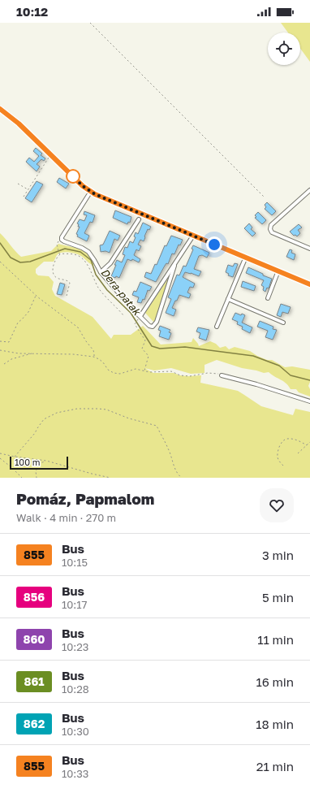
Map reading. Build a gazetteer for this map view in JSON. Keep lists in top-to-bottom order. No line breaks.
{"water":["Dera-patak"],"lines":["bus line 855"],"scale_bar":"100 m","page":{"status":"10:12","scale":"100 m","heading":["Pomáz, Papmalom","Walk · 4 min · 270 m"],"list":[{"mark":"855","name":"Bus","note":"10:15","value":"3 min"},{"mark":"856","name":"Bus","note":"10:17","value":"5 min"},{"mark":"860","name":"Bus","note":"10:23","value":"11 min"},{"mark":"861","name":"Bus","note":"10:28","value":"16 min"},{"mark":"862","name":"Bus","note":"10:30","value":"18 min"},{"mark":"855","name":"Bus","note":"10:33","value":"21 min"}]}}
